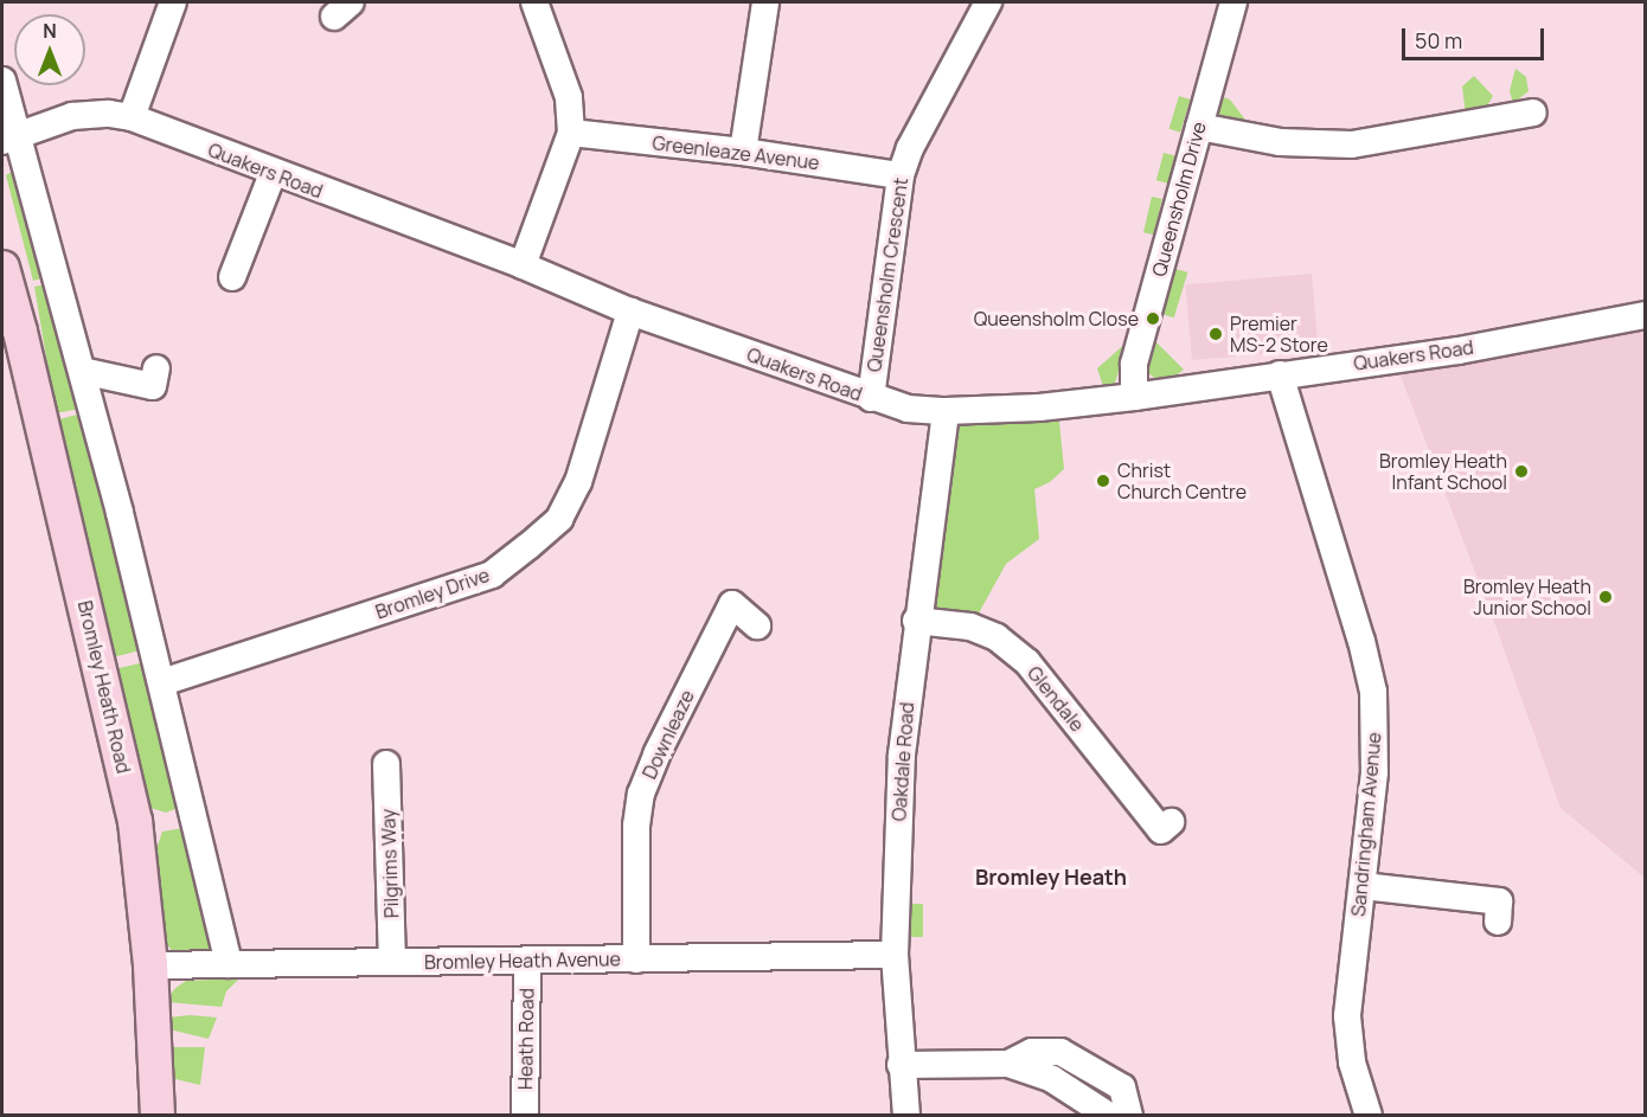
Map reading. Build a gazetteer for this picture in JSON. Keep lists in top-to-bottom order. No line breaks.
{"streets":{"main road":["Bromley Heath Road"],"street":["Greenleaze Avenue","Quakers Road","Queensholm Drive","Queensholm Crescent","Bromley Drive","Glendale","Downleaze","Oakdale Road","Sandringham Avenue","Pilgrims Way","Bromley Heath Avenue","Heath Road"]},"crossings":[["Greenleaze Avenue","Queensholm Crescent"],["Quakers Road","Queensholm Drive"],["Quakers Road","Queensholm Crescent"],["Quakers Road","Bromley Drive"],["Quakers Road","Oakdale Road"],["Quakers Road","Sandringham Avenue"],["Bromley Heath Road","Bromley Heath Avenue"],["Glendale","Oakdale Road"],["Downleaze","Bromley Heath Avenue"],["Oakdale Road","Bromley Heath Avenue"],["Pilgrims Way","Bromley Heath Avenue"],["Bromley Heath Avenue","Heath Road"]],"districts":["Bromley Heath"],"places":["Queensholm Close","Premier MS-2 Store","Bromley Heath Infant School","Christ Church Centre","Bromley Heath Junior School"],"scale_bar":"50 m","north":"top"}
